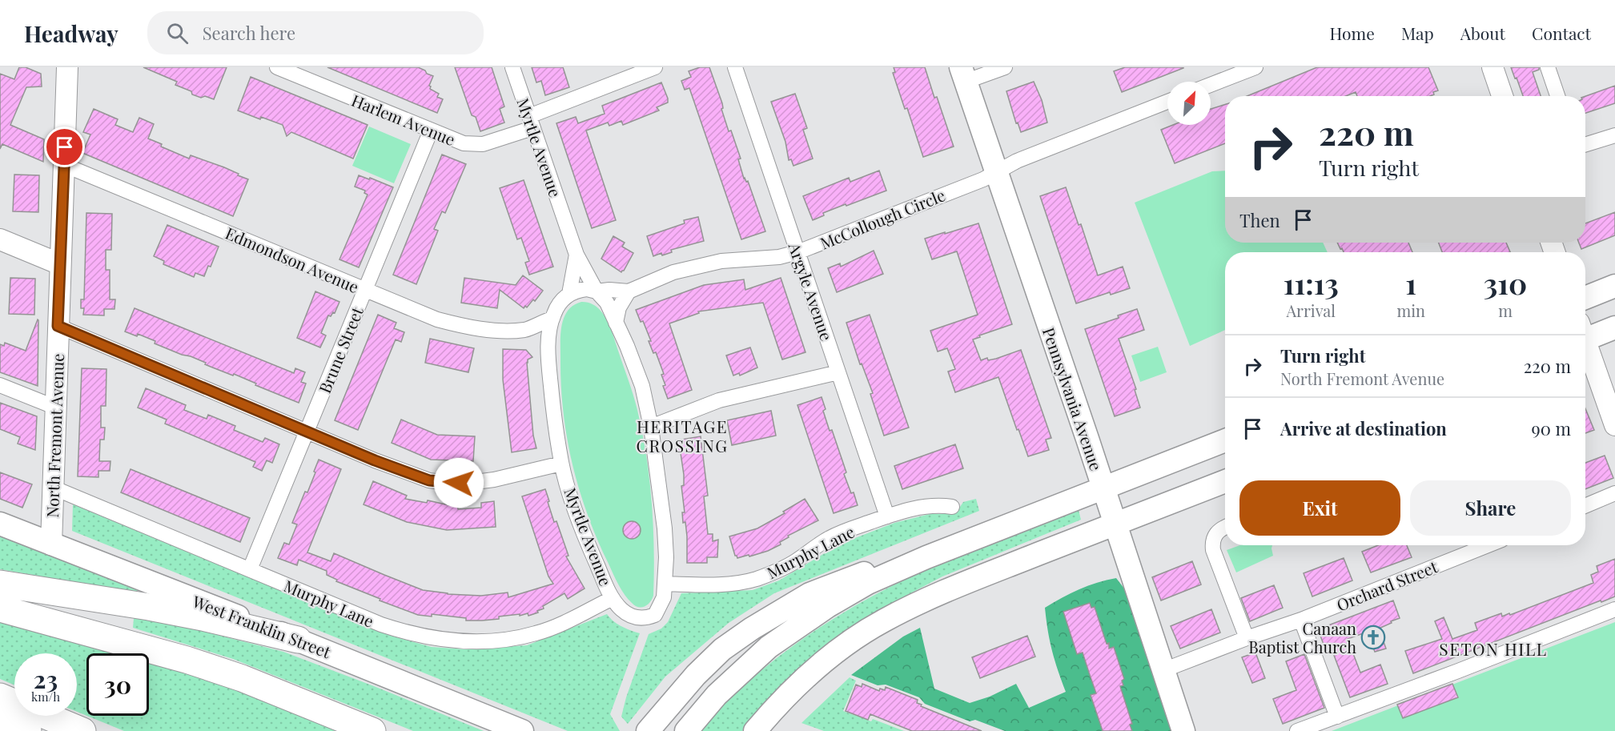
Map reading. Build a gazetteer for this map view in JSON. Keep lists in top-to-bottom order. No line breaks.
{"streets":{"main road":["Pennsylvania Avenue","North Fremont Avenue","West Franklin Street"],"street":["Harlem Avenue","Myrtle Avenue","McCollough Circle","Edmondson Avenue","Argyle Avenue","Brune Street","Murphy Lane","Orchard Street"]},"crossings":[["Harlem Avenue","Myrtle Avenue"],["Harlem Avenue","Brune Street"],["Myrtle Avenue","McCollough Circle"],["Myrtle Avenue","Murphy Lane"],["McCollough Circle","Argyle Avenue"],["McCollough Circle","Pennsylvania Avenue"],["Edmondson Avenue","Brune Street"],["Edmondson Avenue","North Fremont Avenue"],["Argyle Avenue","Murphy Lane"],["Brune Street","Murphy Lane"],["Pennsylvania Avenue","Orchard Street"],["North Fremont Avenue","Murphy Lane"],["North Fremont Avenue","West Franklin Street"]],"districts":["HERITAGE CROSSING","SETON HILL"],"places":{"church":["Canaan Baptist Church"]},"north":"top right","page":{"header":"Headway","search":"Search here","nav":["Home","Map","About","Contact"],"turn":["220 m","Turn right"],"then":"Then","eta":["11:13","Arrival","1","min","310","m"],"list":[{"name":"Turn right","note":"North Fremont Avenue","value":"220 m"},{"name":"Arrive at destination","value":"90 m"}],"buttons":["Exit","Share"],"speed":"23 km/h","limit":"30"}}
